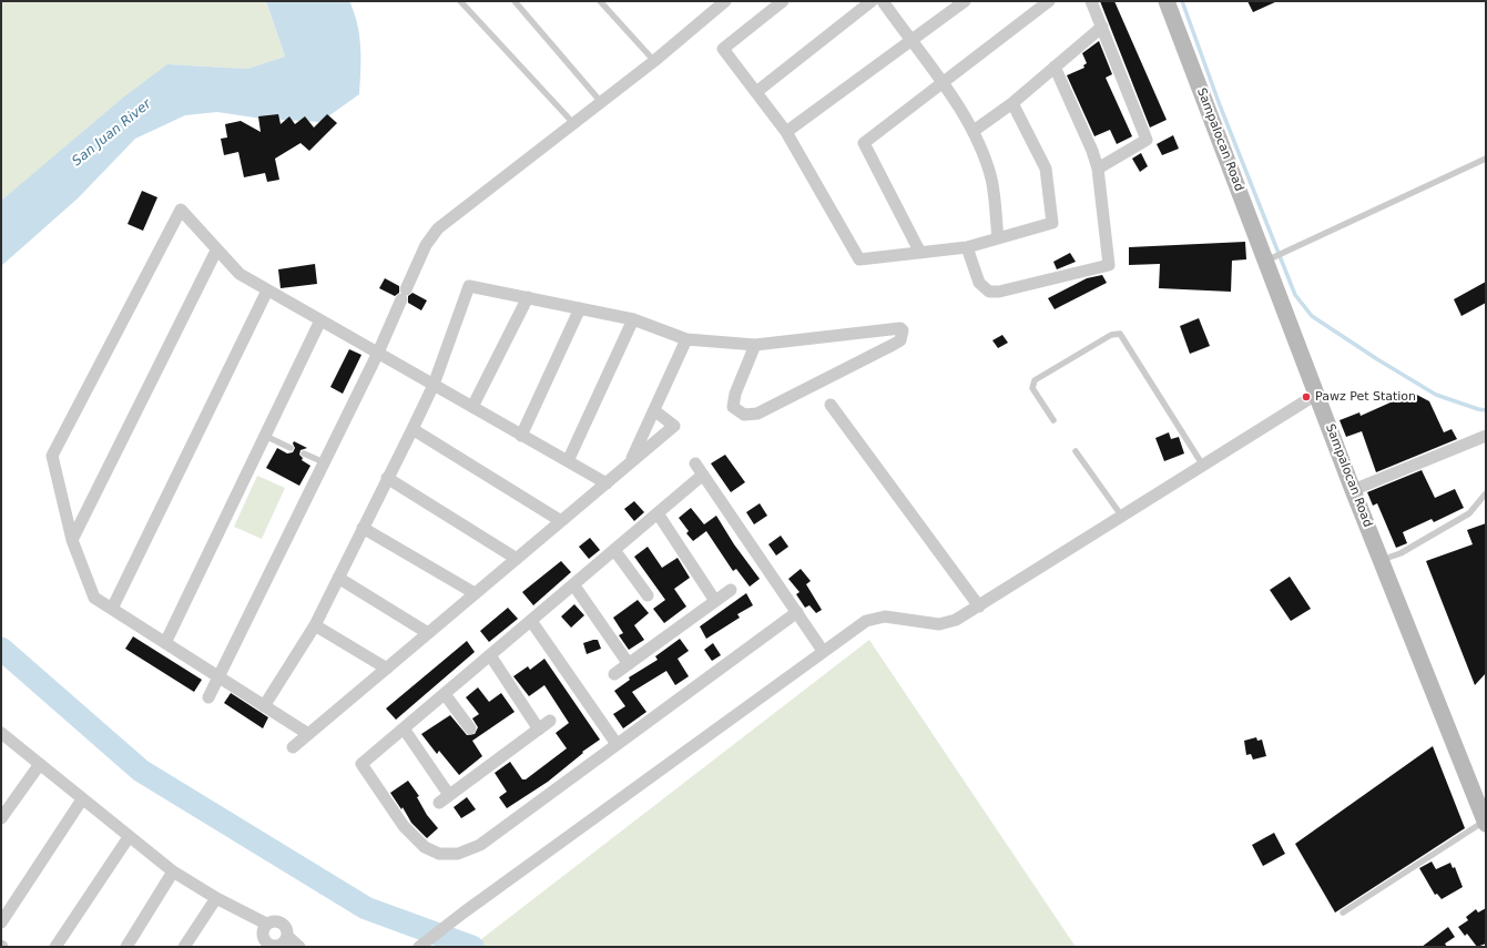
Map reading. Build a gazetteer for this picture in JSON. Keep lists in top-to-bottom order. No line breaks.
{"streets":{"main road":["Sampalocan Road"]},"water":["San Juan River"],"places":["Pawz Pet Station"]}
